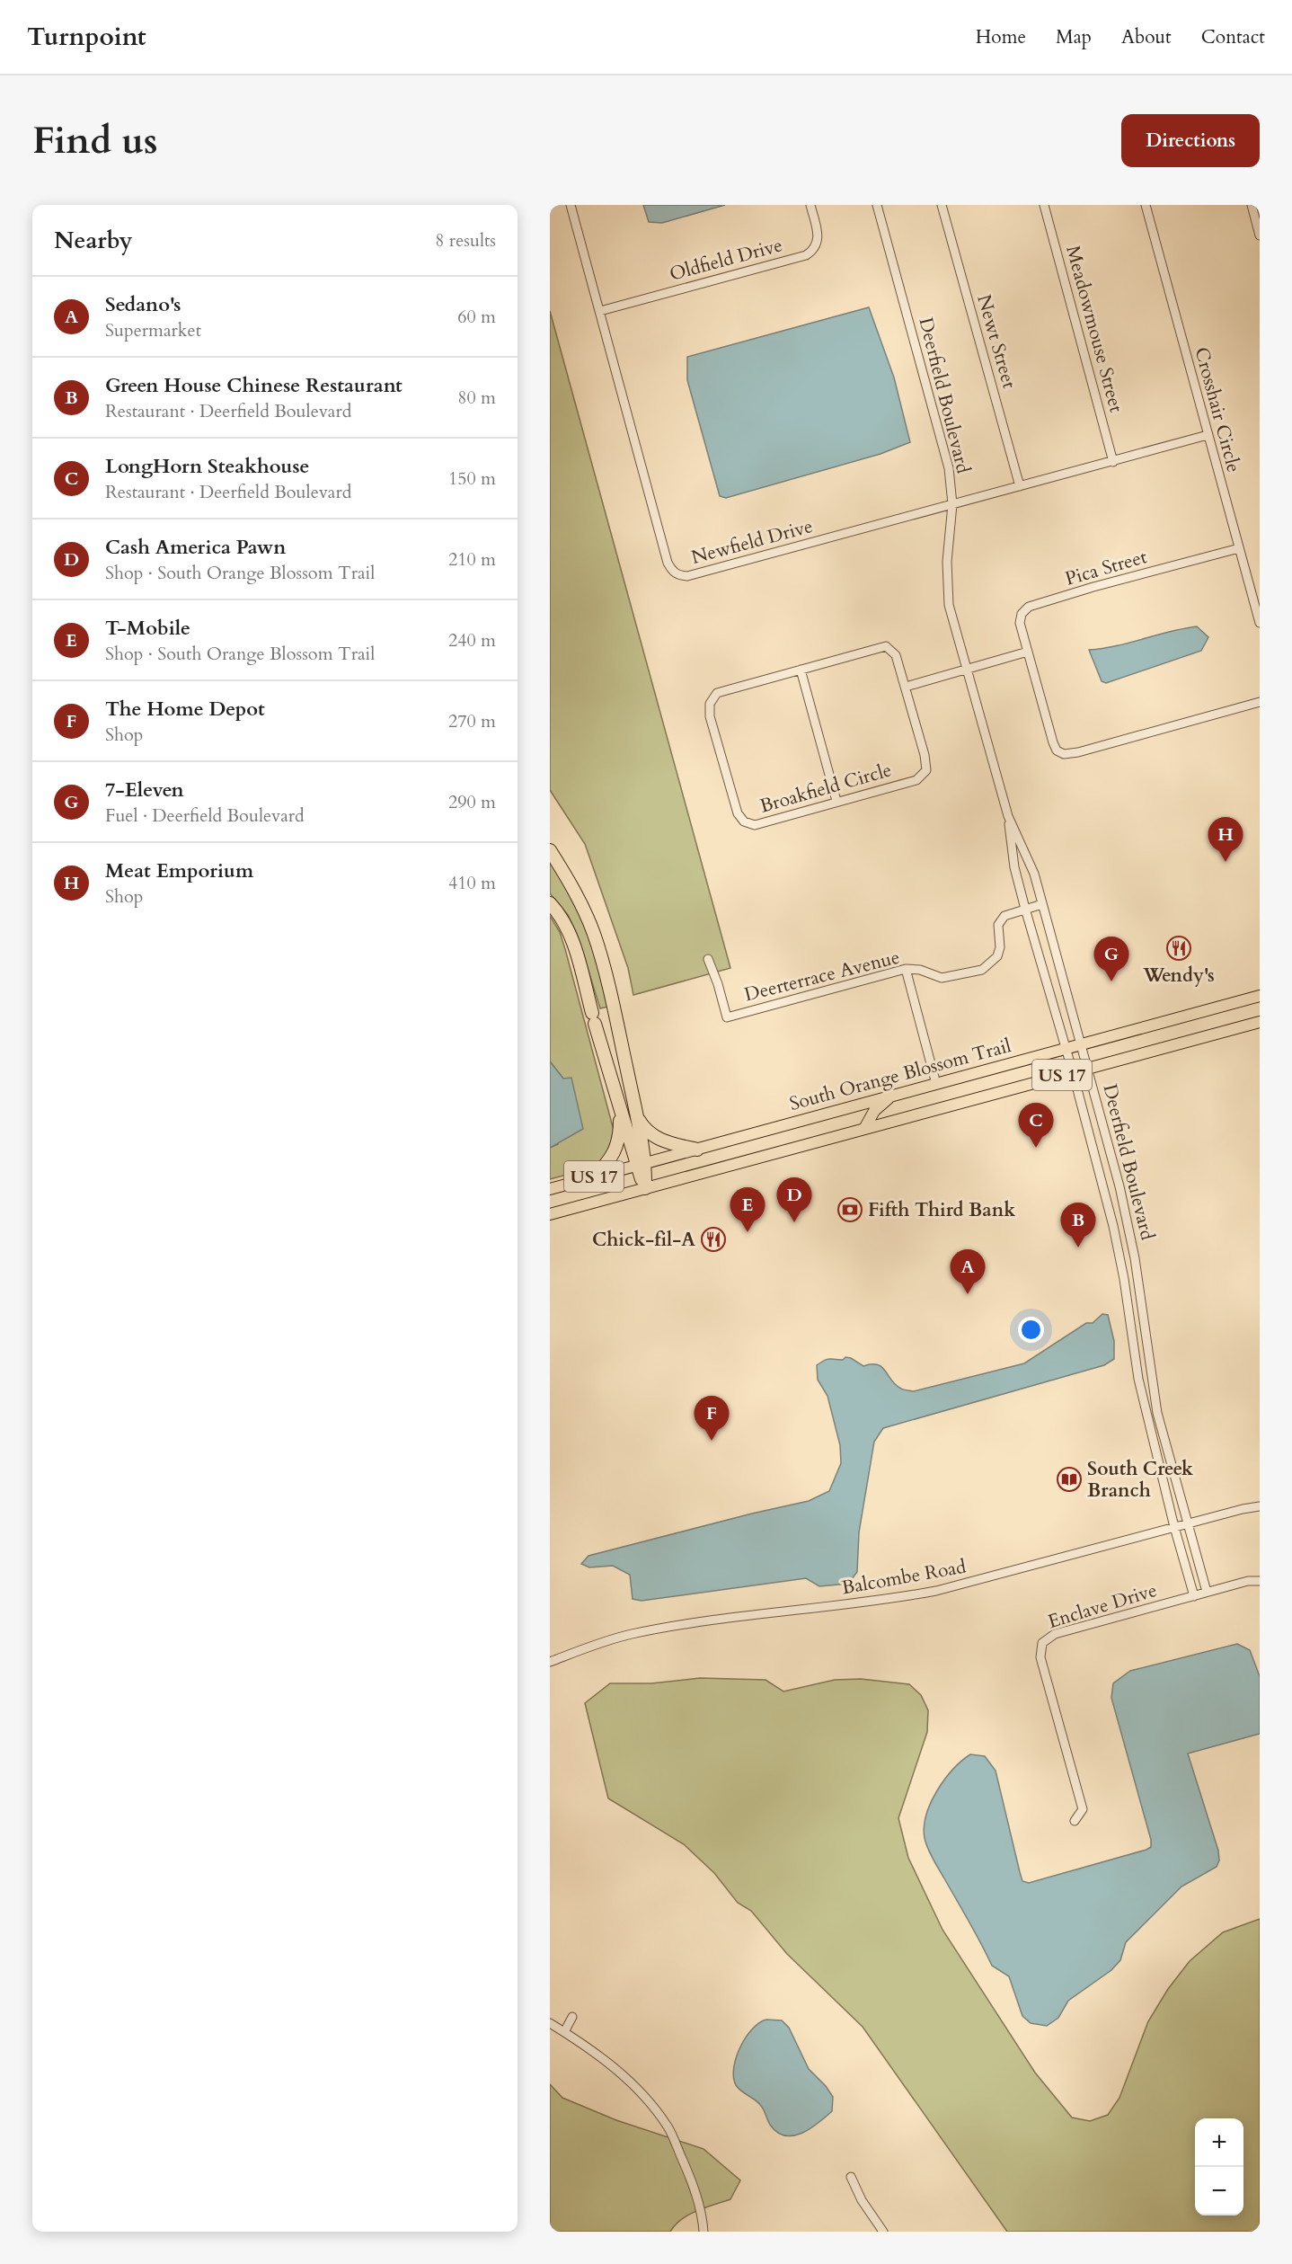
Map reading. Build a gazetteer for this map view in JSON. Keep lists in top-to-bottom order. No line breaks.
{"streets":{"main road":["South Orange Blossom Trail","US 17"],"street":["Oldfield Drive","Meadowmouse Street","Newt Street","Deerfield Boulevard","Crosshair Circle","Newfield Drive","Pica Street","Broakfield Circle","Deerterrace Avenue","Balcombe Road","Enclave Drive"]},"crossings":[["Oldfield Drive","Newfield Drive"],["Meadowmouse Street","Newfield Drive"],["Newt Street","Newfield Drive"],["Deerfield Boulevard","Newfield Drive"],["Deerfield Boulevard","Deerterrace Avenue"],["Deerfield Boulevard","South Orange Blossom Trail"],["Deerfield Boulevard","US 17"],["Deerfield Boulevard","Balcombe Road"],["Deerfield Boulevard","Enclave Drive"],["Crosshair Circle","Newfield Drive"],["Crosshair Circle","Pica Street"]],"places":{"restaurant":["Wendy's","Chick-fil-A"],"bank":["Fifth Third Bank"],"library":["South Creek Branch"]},"page":{"header":"Turnpoint","nav":["Home","Map","About","Contact"],"buttons":"Directions","title":"Find us","heading":["Nearby","8 results"],"list":[{"mark":"A","name":"Sedano's","note":"Supermarket","value":"60 m"},{"mark":"B","name":"Green House Chinese Restaurant","note":"Restaurant · Deerfield Boulevard","value":"80 m"},{"mark":"C","name":"LongHorn Steakhouse","note":"Restaurant · Deerfield Boulevard","value":"150 m"},{"mark":"D","name":"Cash America Pawn","note":"Shop · South Orange Blossom Trail","value":"210 m"},{"mark":"E","name":"T-Mobile","note":"Shop · South Orange Blossom Trail","value":"240 m"},{"mark":"F","name":"The Home Depot","note":"Shop","value":"270 m"},{"mark":"G","name":"7-Eleven","note":"Fuel · Deerfield Boulevard","value":"290 m"},{"mark":"H","name":"Meat Emporium","note":"Shop","value":"410 m"}],"pins":["H","G","C","D","E","B","A","F"],"map_buttons":["+","−"]}}
